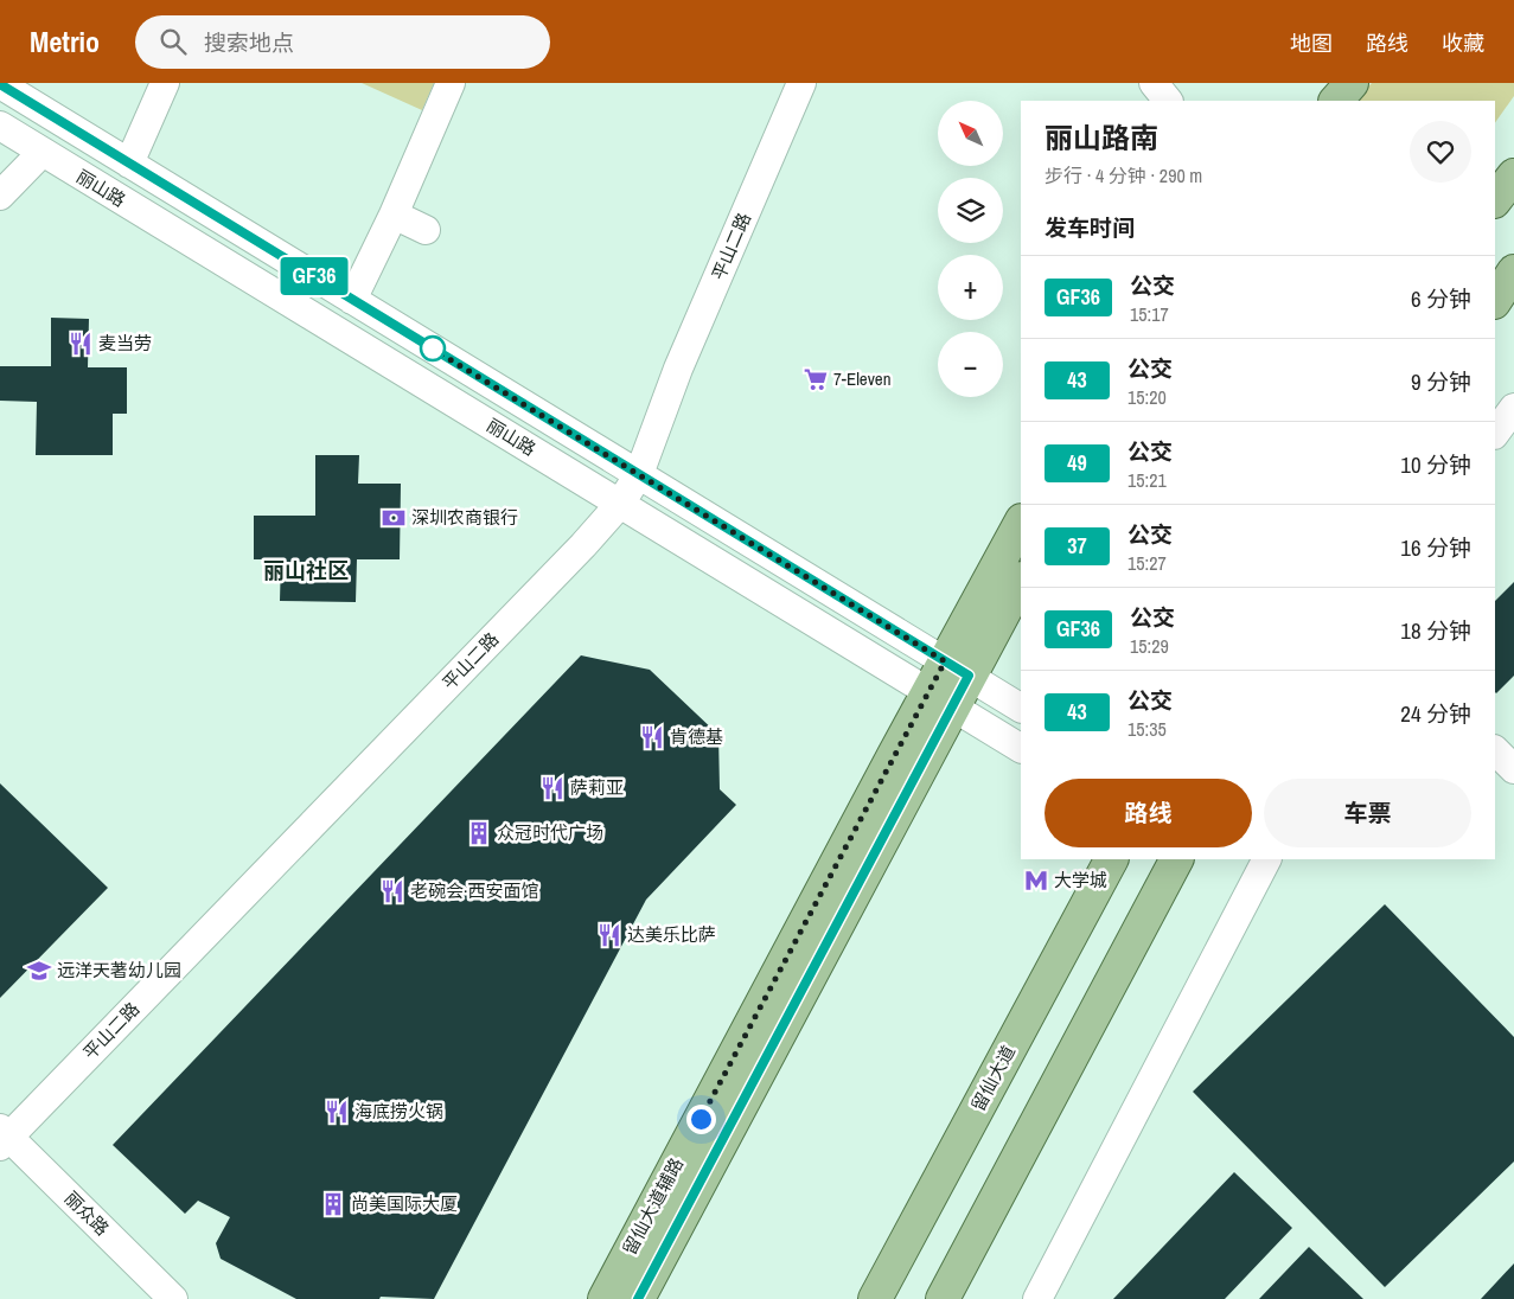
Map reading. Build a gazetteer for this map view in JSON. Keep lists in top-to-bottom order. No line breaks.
{"streets":{"main road":["留仙大道","留仙大道辅路"],"street":["丽山路","平山二路","丽众路"]},"crossings":[["丽山路","平山二路"],["丽山路","留仙大道辅路"],["平山二路","丽众路"]],"districts":["丽山社区"],"places":{"restaurant":["麦当劳","肯德基","萨莉亚","老碗会·西安面馆","达美乐比萨","海底捞火锅"],"supermarket":["7-Eleven"],"bank":["深圳农商银行"],"building":["众冠时代广场","尚美国际大厦"],"metro station":["大学城"],"school or university":["远洋天著幼儿园"]},"lines":["bus line GF36"],"north":"top left","page":{"header":"Metrio","search":"搜索地点","nav":["地图","路线","收藏"],"on_map":"GF36","map_buttons":["+","−"],"heading":[["丽山路南","步行 · 4 分钟 · 290 m"],"发车时间"],"list":[{"mark":"GF36","name":"公交","note":"15:17","value":"6 分钟"},{"mark":"43","name":"公交","note":"15:20","value":"9 分钟"},{"mark":"49","name":"公交","note":"15:21","value":"10 分钟"},{"mark":"37","name":"公交","note":"15:27","value":"16 分钟"},{"mark":"GF36","name":"公交","note":"15:29","value":"18 分钟"},{"mark":"43","name":"公交","note":"15:35","value":"24 分钟"}],"buttons":["路线","车票"]}}
